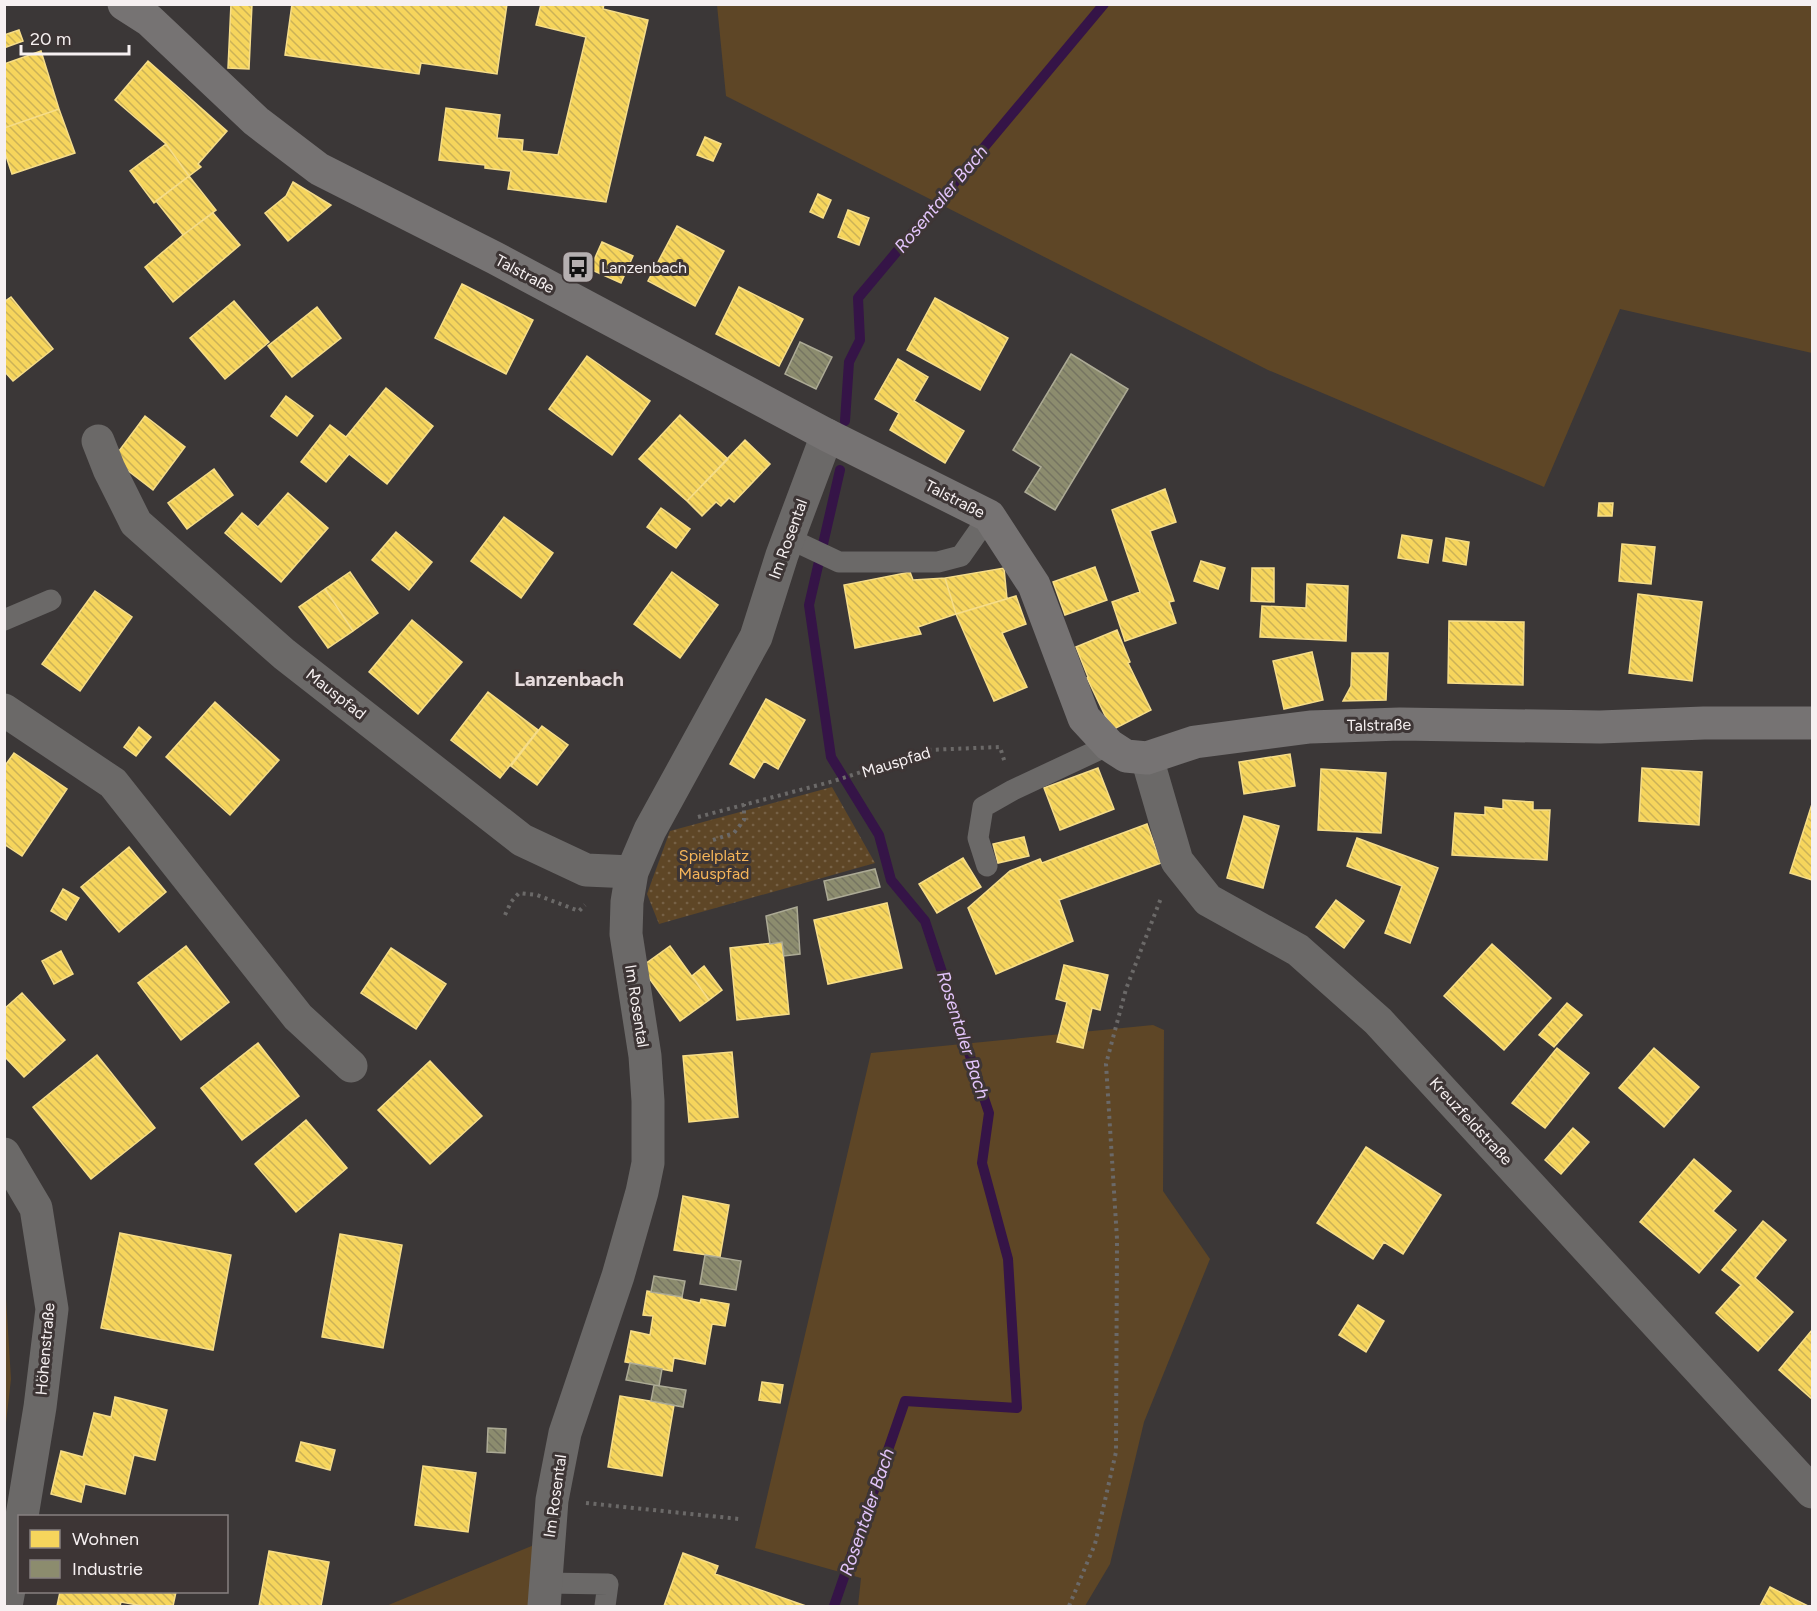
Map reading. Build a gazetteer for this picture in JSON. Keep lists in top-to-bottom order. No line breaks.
{"streets":{"main road":["Talstraße"],"street":["Im Rosental","Mauspfad","Kreuzfeldstraße","Höhenstraße"]},"crossings":[["Talstraße","Im Rosental"],["Talstraße","Kreuzfeldstraße"],["Im Rosental","Mauspfad"]],"districts":["Lanzenbach"],"water":["Rosentaler Bach"],"parks":["Spielplatz Mauspfad"],"places":{"bus stop":["Lanzenbach"]},"legend":["Wohnen","Industrie"],"scale_bar":"20 m"}
